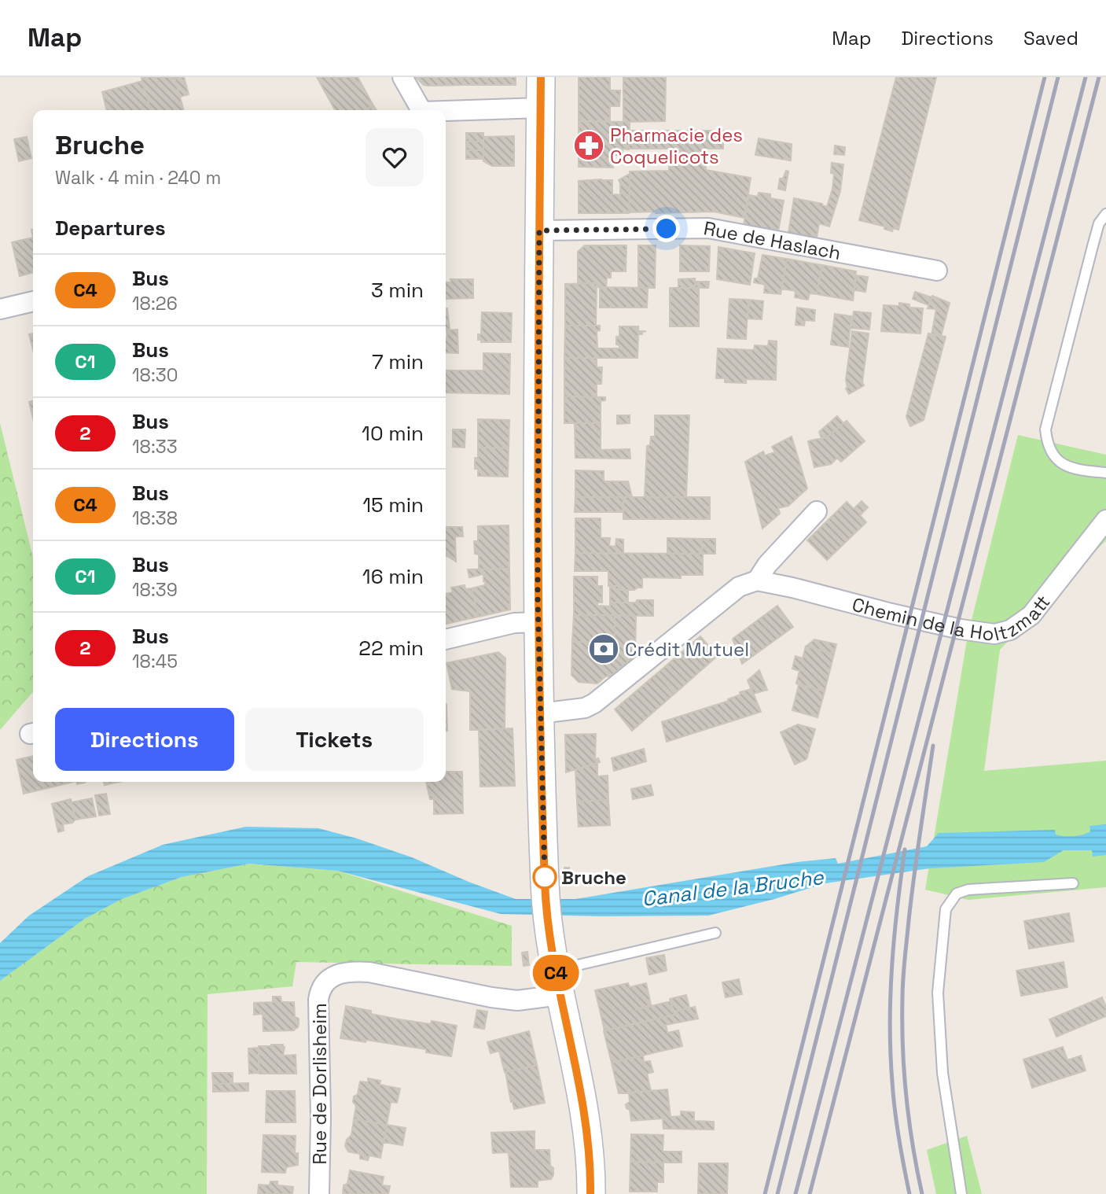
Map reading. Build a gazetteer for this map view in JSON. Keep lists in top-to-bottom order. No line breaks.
{"streets":{"street":["Rue de Haslach","Chemin de la Holtzmatt","Rue de Dorlisheim"]},"water":["Canal de la Bruche"],"places":{"pharmacy":["Pharmacie des Coquelicots"],"bank":["Crédit Mutuel"],"other":["Bruche"]},"lines":["bus line C4"],"page":{"header":"Map","nav":["Map","Directions","Saved"],"on_map":"C4","heading":[["Bruche","Walk · 4 min · 240 m"],"Departures"],"list":[{"mark":"C4","name":"Bus","note":"18:26","value":"3 min"},{"mark":"C1","name":"Bus","note":"18:30","value":"7 min"},{"mark":"2","name":"Bus","note":"18:33","value":"10 min"},{"mark":"C4","name":"Bus","note":"18:38","value":"15 min"},{"mark":"C1","name":"Bus","note":"18:39","value":"16 min"},{"mark":"2","name":"Bus","note":"18:45","value":"22 min"}],"buttons":["Directions","Tickets"]}}
